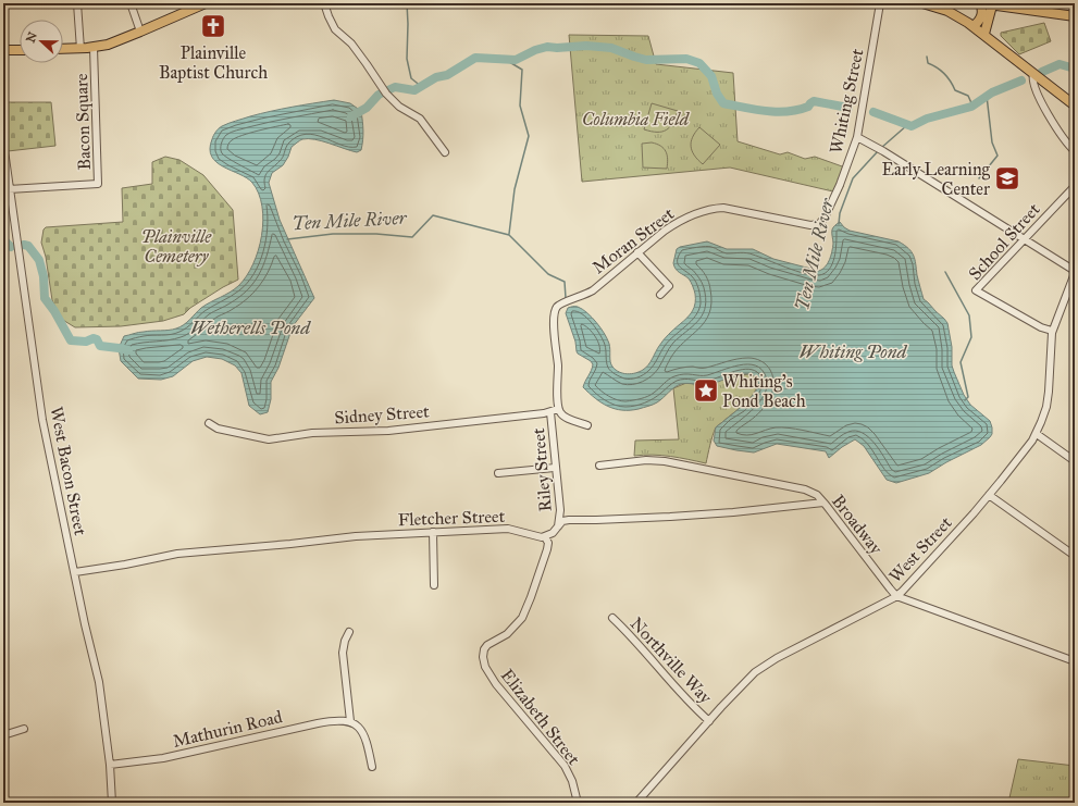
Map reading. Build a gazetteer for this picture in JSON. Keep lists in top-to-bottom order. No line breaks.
{"streets":{"street":["Whiting Street","Bacon Square","Moran Street","School Street","Sidney Street","Riley Street","West Bacon Street","Fletcher Street","Broadway","West Street","Northville Way","Elizabeth Street","Mathurin Road"]},"crossings":[["Whiting Street","Moran Street"],["Bacon Square","West Bacon Street"],["Moran Street","Sidney Street"],["School Street","West Street"],["Sidney Street","Riley Street"],["West Bacon Street","Fletcher Street"],["West Bacon Street","Mathurin Road"],["Fletcher Street","Elizabeth Street"],["Broadway","West Street"],["West Street","Northville Way"]],"water":["Ten Mile River","Wetherells Pond","Whiting Pond"],"parks":["Columbia Field","Plainville Cemetery"],"places":{"church":["Plainville Baptist Church"],"school or university":["Early Learning Center"],"place":["Whiting's Pond Beach"]},"north":"left"}
